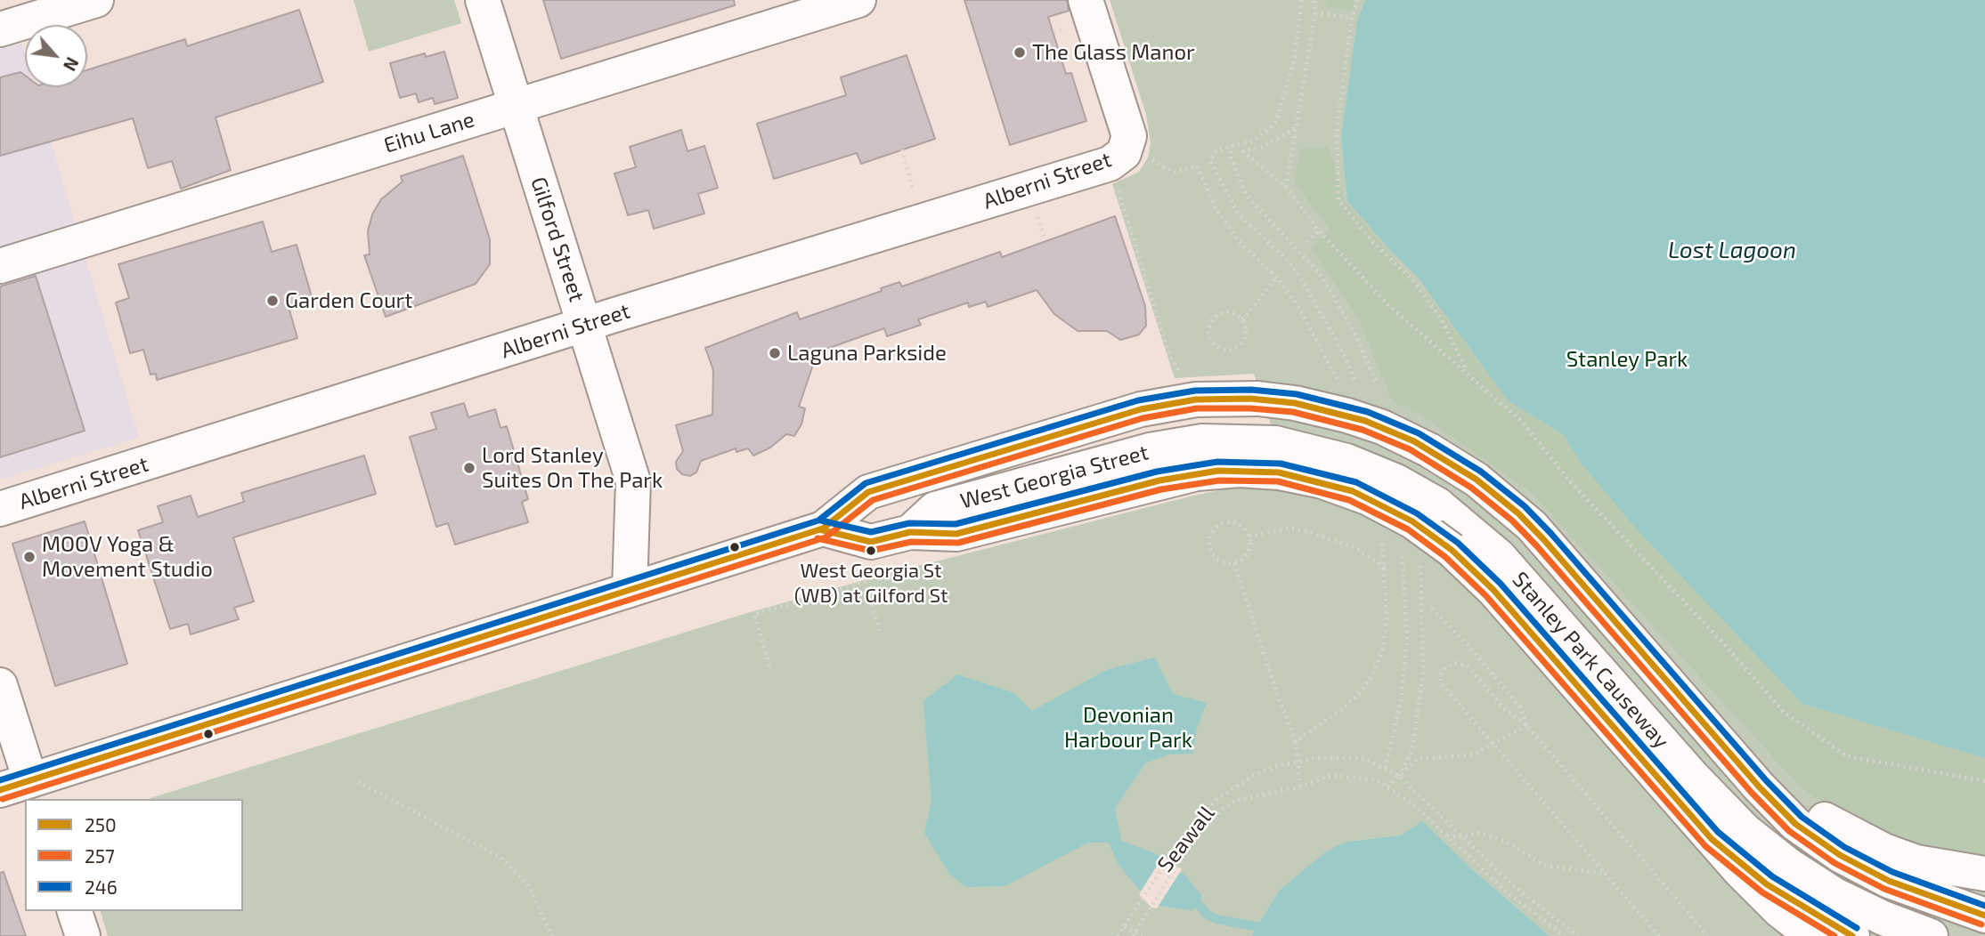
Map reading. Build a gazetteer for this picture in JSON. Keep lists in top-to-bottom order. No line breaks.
{"streets":{"main road":["Eihu Lane","Alberni Street","Gilford Street","West Georgia Street","Stanley Park Causeway"],"path":["Seawall"]},"crossings":[["Eihu Lane","Gilford Street"],["Alberni Street","Gilford Street"],["Gilford Street","West Georgia Street"],["West Georgia Street","Stanley Park Causeway"]],"water":["Lost Lagoon"],"parks":["Stanley Park","Devonian Harbour Park"],"places":["The Glass Manor","Garden Court","Laguna Parkside","Lord Stanley Suites On The Park","West Georgia St (WB) at Gilford St","MOOV Yoga & Movement Studio"],"lines":["transit line 246","transit line 250","transit line 257"],"legend":["250","257","246"],"north":"bottom right"}
